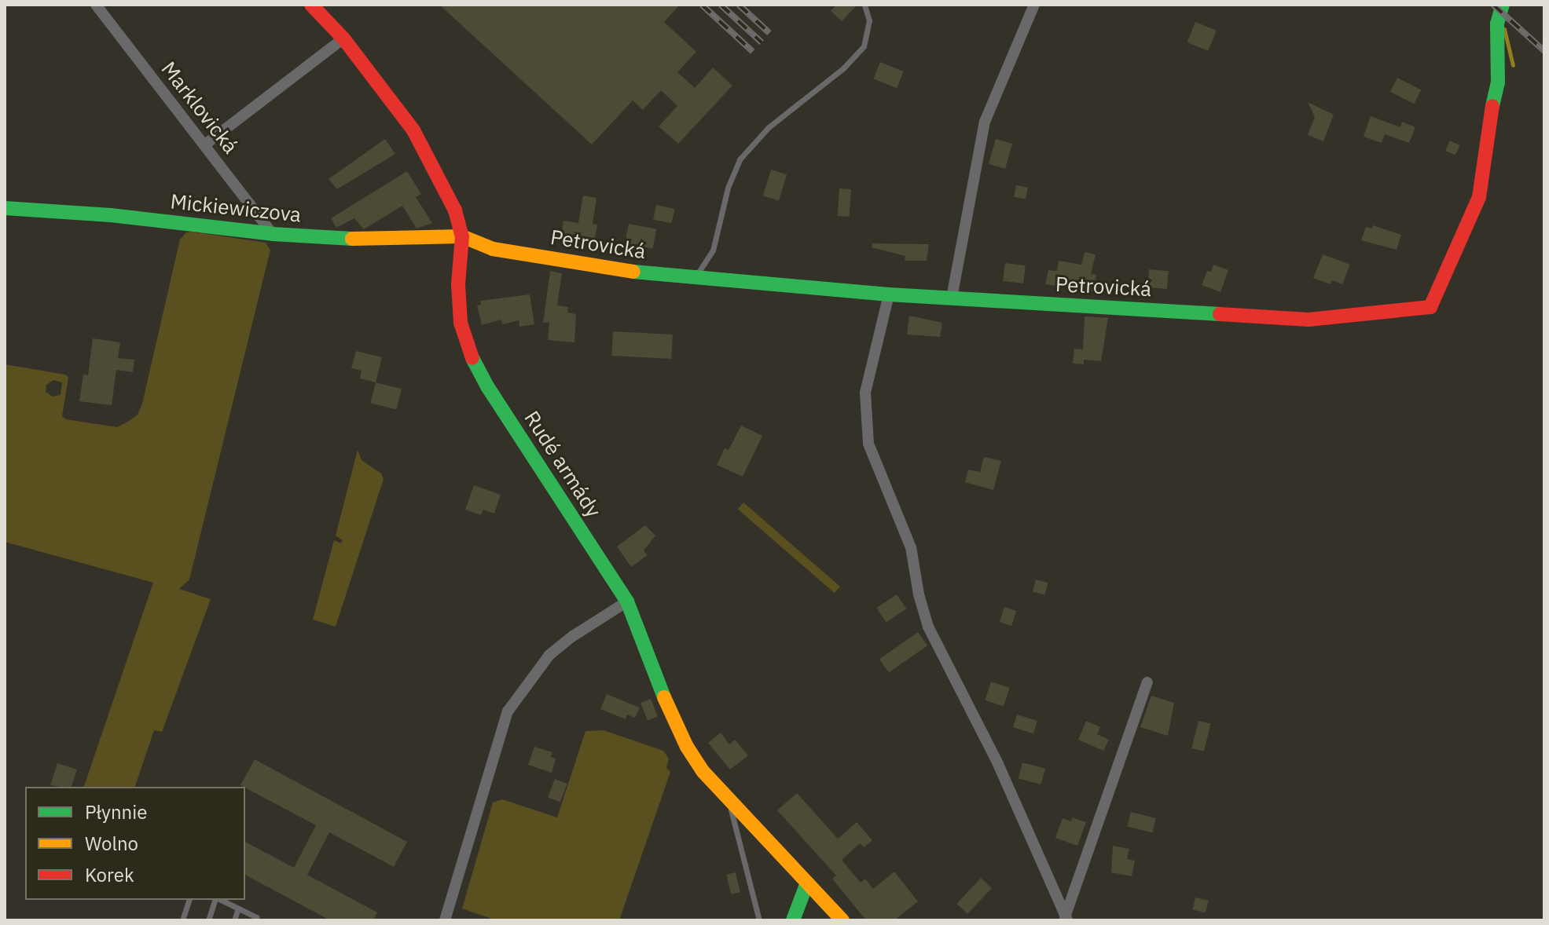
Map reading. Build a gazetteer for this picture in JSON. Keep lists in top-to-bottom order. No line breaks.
{"streets":{"street":["Marklovická","Mickiewiczova","Petrovická","Rudé armády"]},"crossings":[["Marklovická","Mickiewiczova"],["Mickiewiczova","Petrovická"],["Mickiewiczova","Rudé armády"],["Petrovická","Rudé armády"]],"legend":["Płynnie","Wolno","Korek"]}
